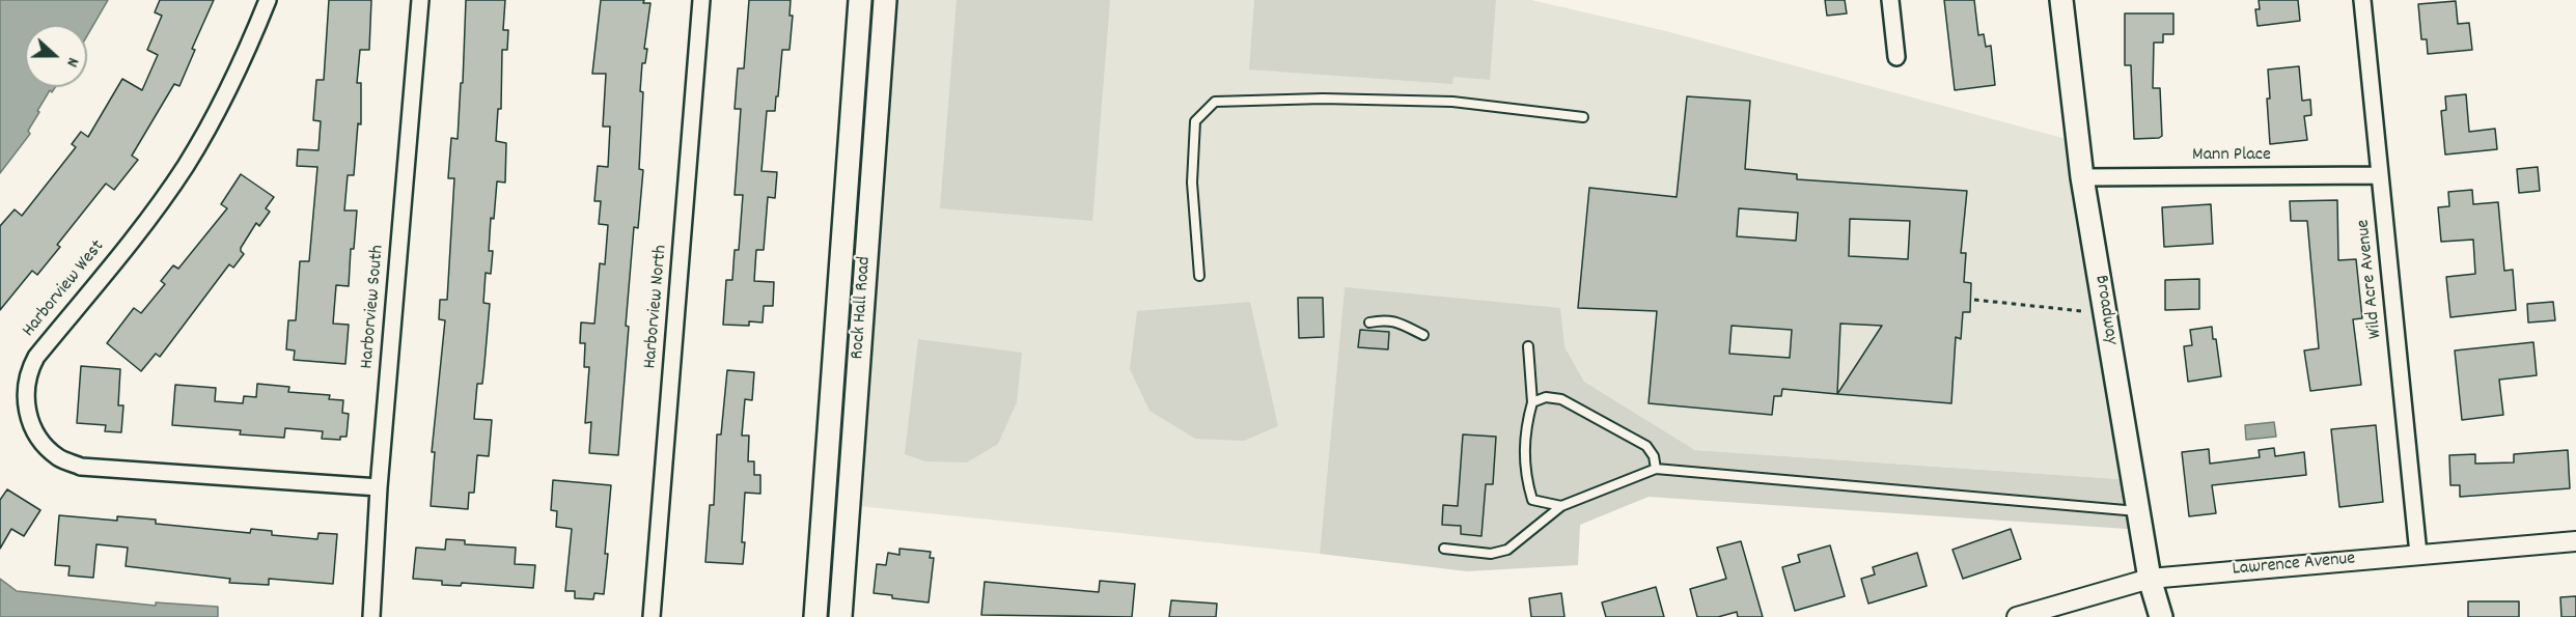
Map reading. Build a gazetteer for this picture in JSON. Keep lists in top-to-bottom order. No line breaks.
{"streets":{"main road":["Rock Hall Road","Broadway"],"street":["Mann Place","Wild Acre Avenue","Harborview West","Harborview South","Harborview North","Lawrence Avenue"]},"crossings":[["Mann Place","Wild Acre Avenue"],["Mann Place","Broadway"],["Wild Acre Avenue","Lawrence Avenue"],["Harborview West","Harborview South"],["Broadway","Lawrence Avenue"]],"north":"right"}
